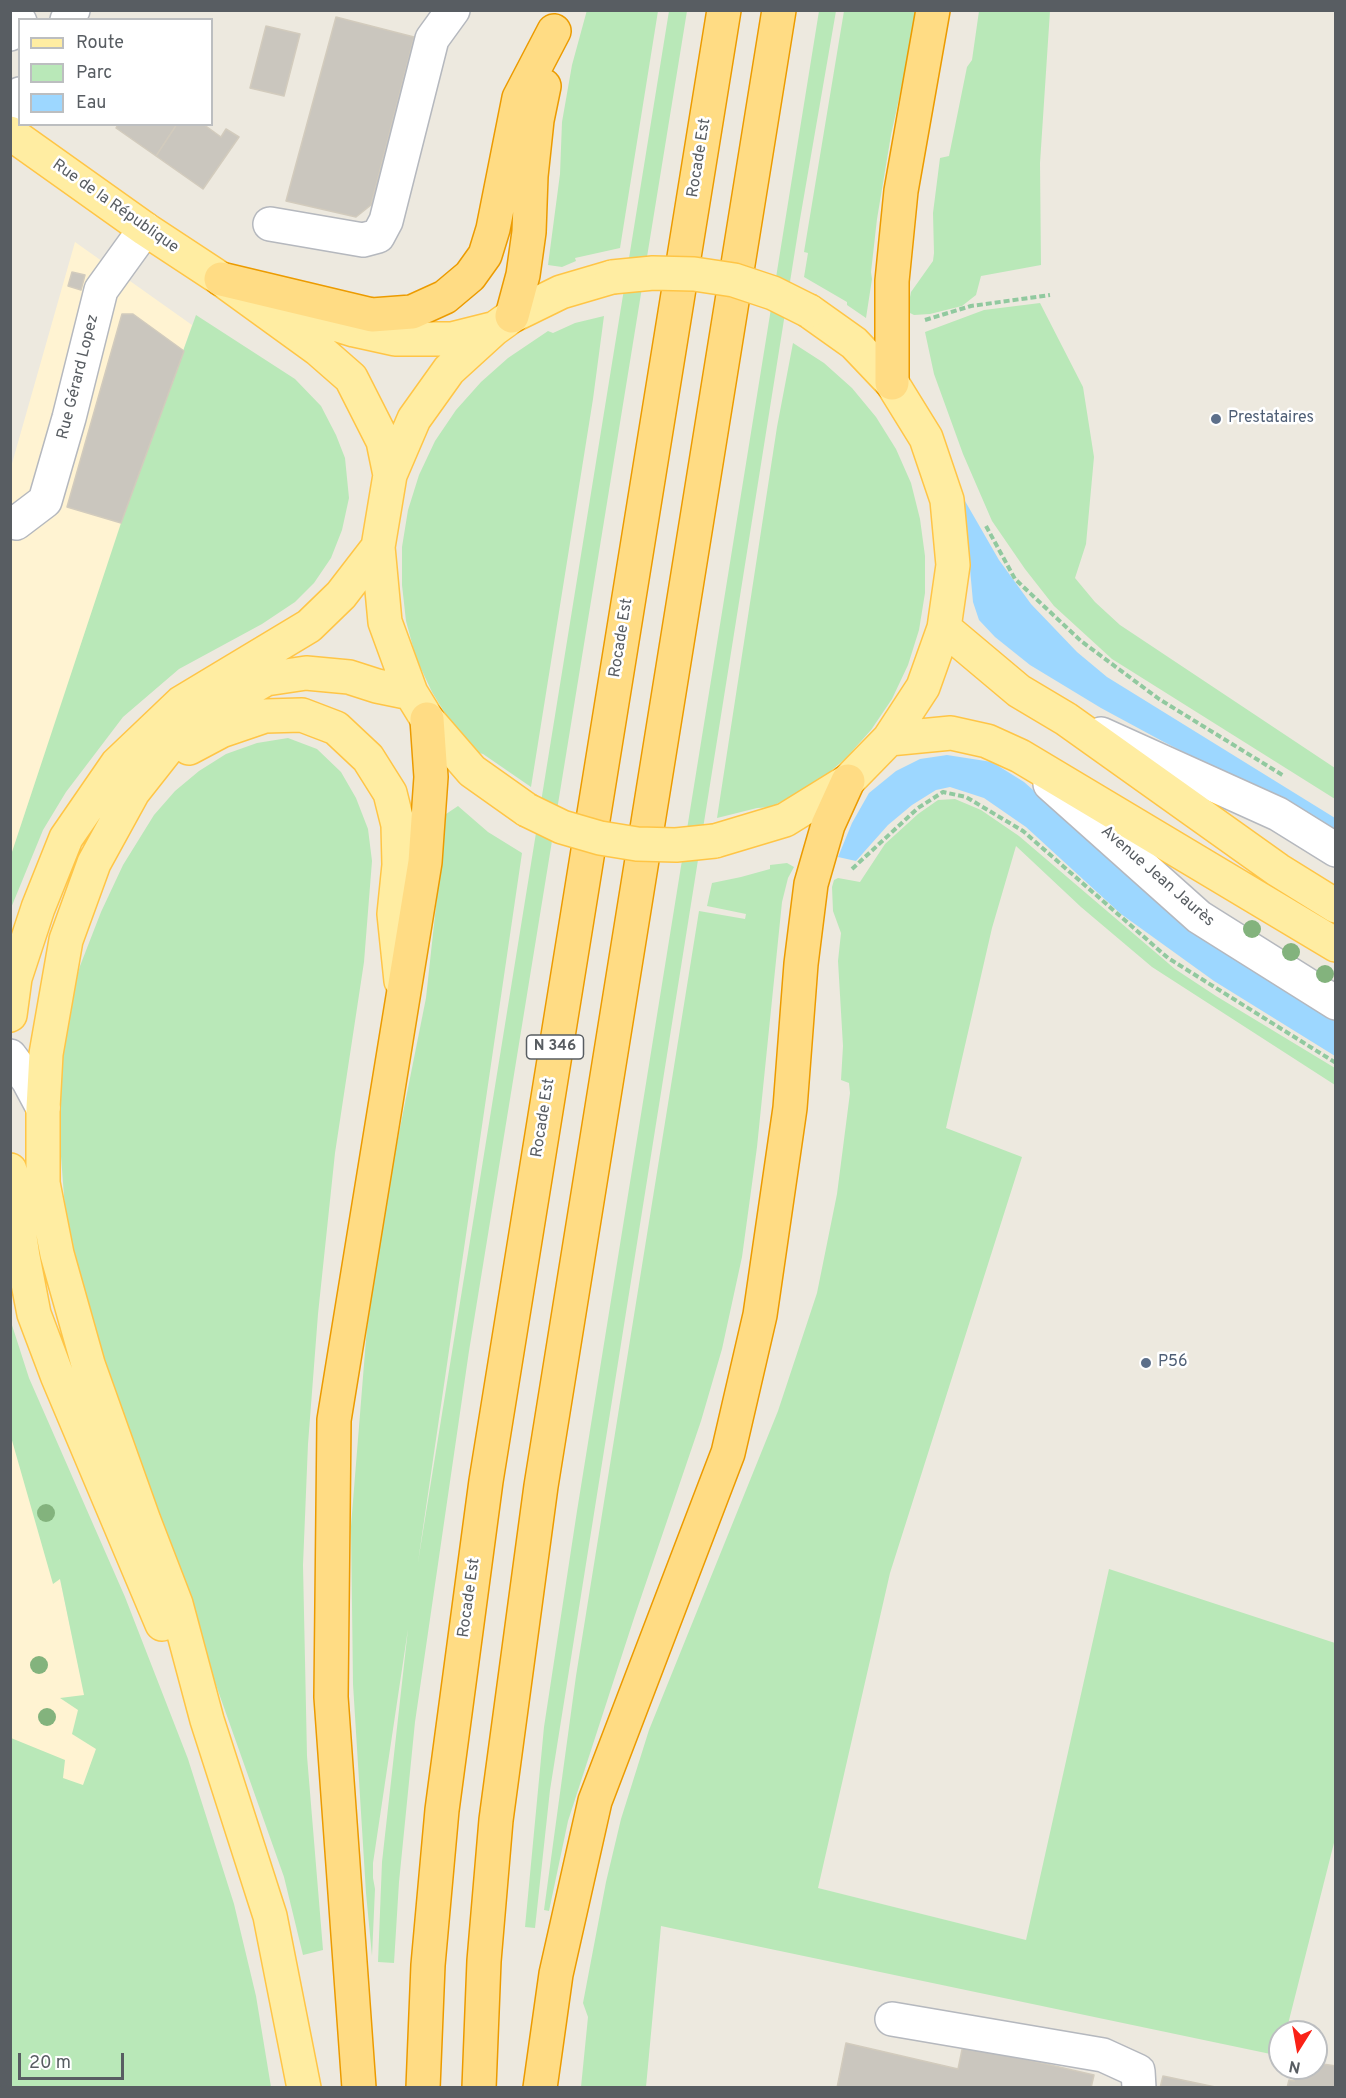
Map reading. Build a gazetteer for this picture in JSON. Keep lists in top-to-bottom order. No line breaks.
{"streets":{"highway":["Rocade Est","N 346"],"main road":["Rue de la République","Avenue Jean Jaurès"],"street":["Rue Gérard Lopez"]},"crossings":[["Rue de la République","Rue Gérard Lopez"]],"places":["Prestataires","P56"],"legend":["Route","Parc","Eau"],"scale_bar":"20 m","north":"bottom"}
